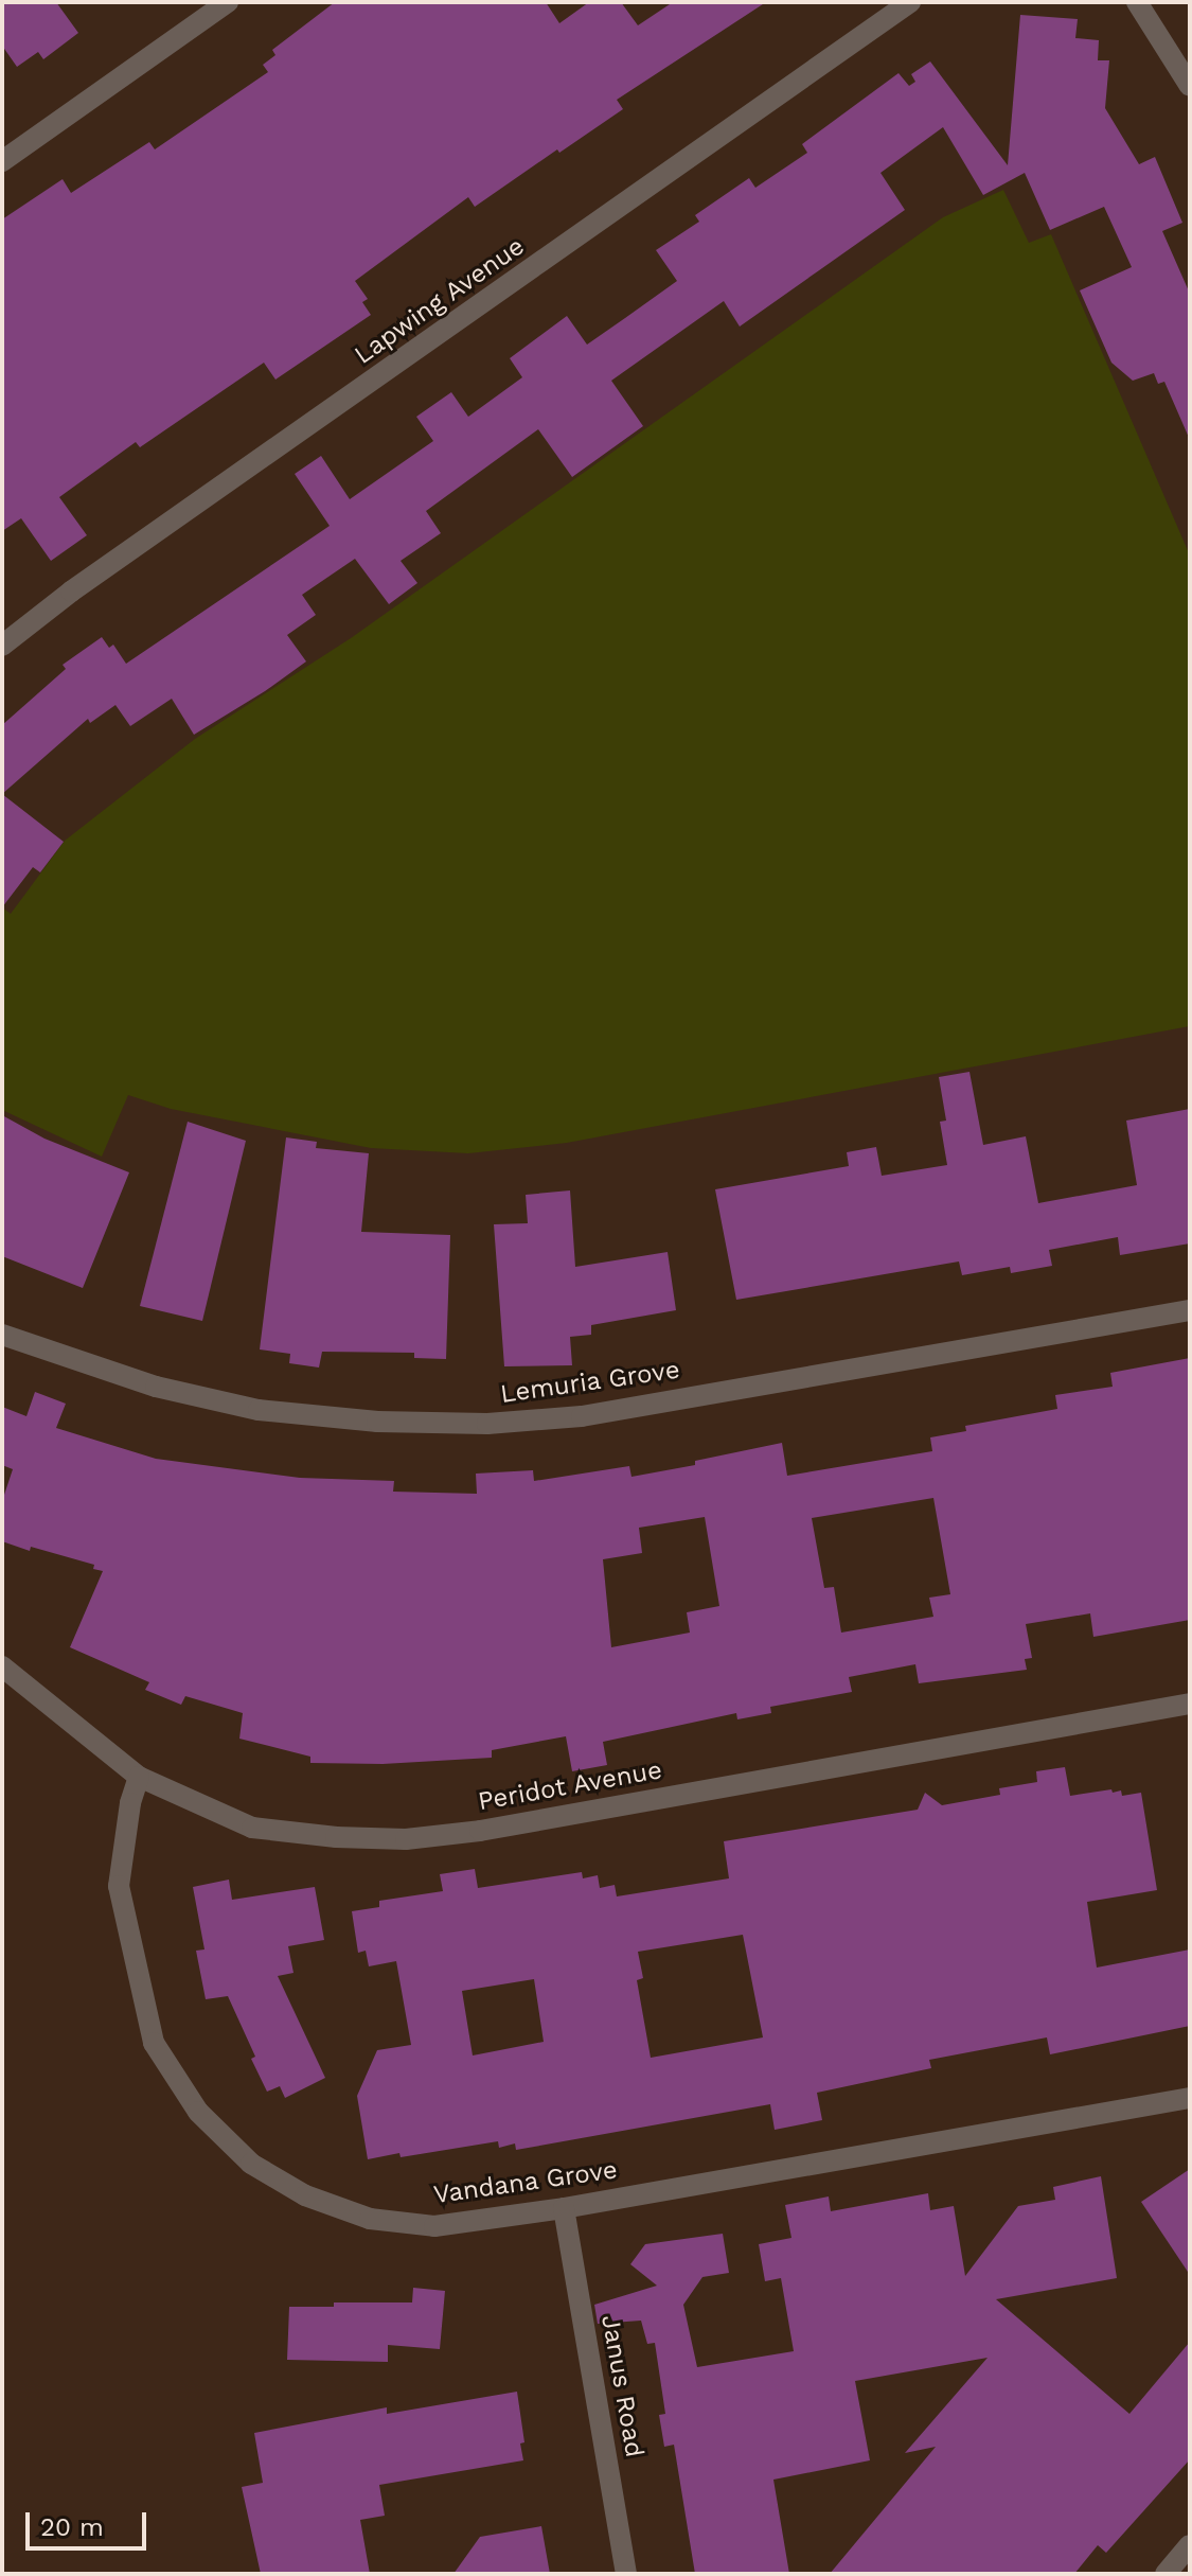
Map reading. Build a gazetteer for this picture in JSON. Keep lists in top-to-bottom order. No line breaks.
{"streets":{"street":["Lapwing Avenue","Lemuria Grove","Peridot Avenue","Vandana Grove","Janus Road"]},"crossings":[["Peridot Avenue","Vandana Grove"],["Vandana Grove","Janus Road"]],"scale_bar":"20 m"}
